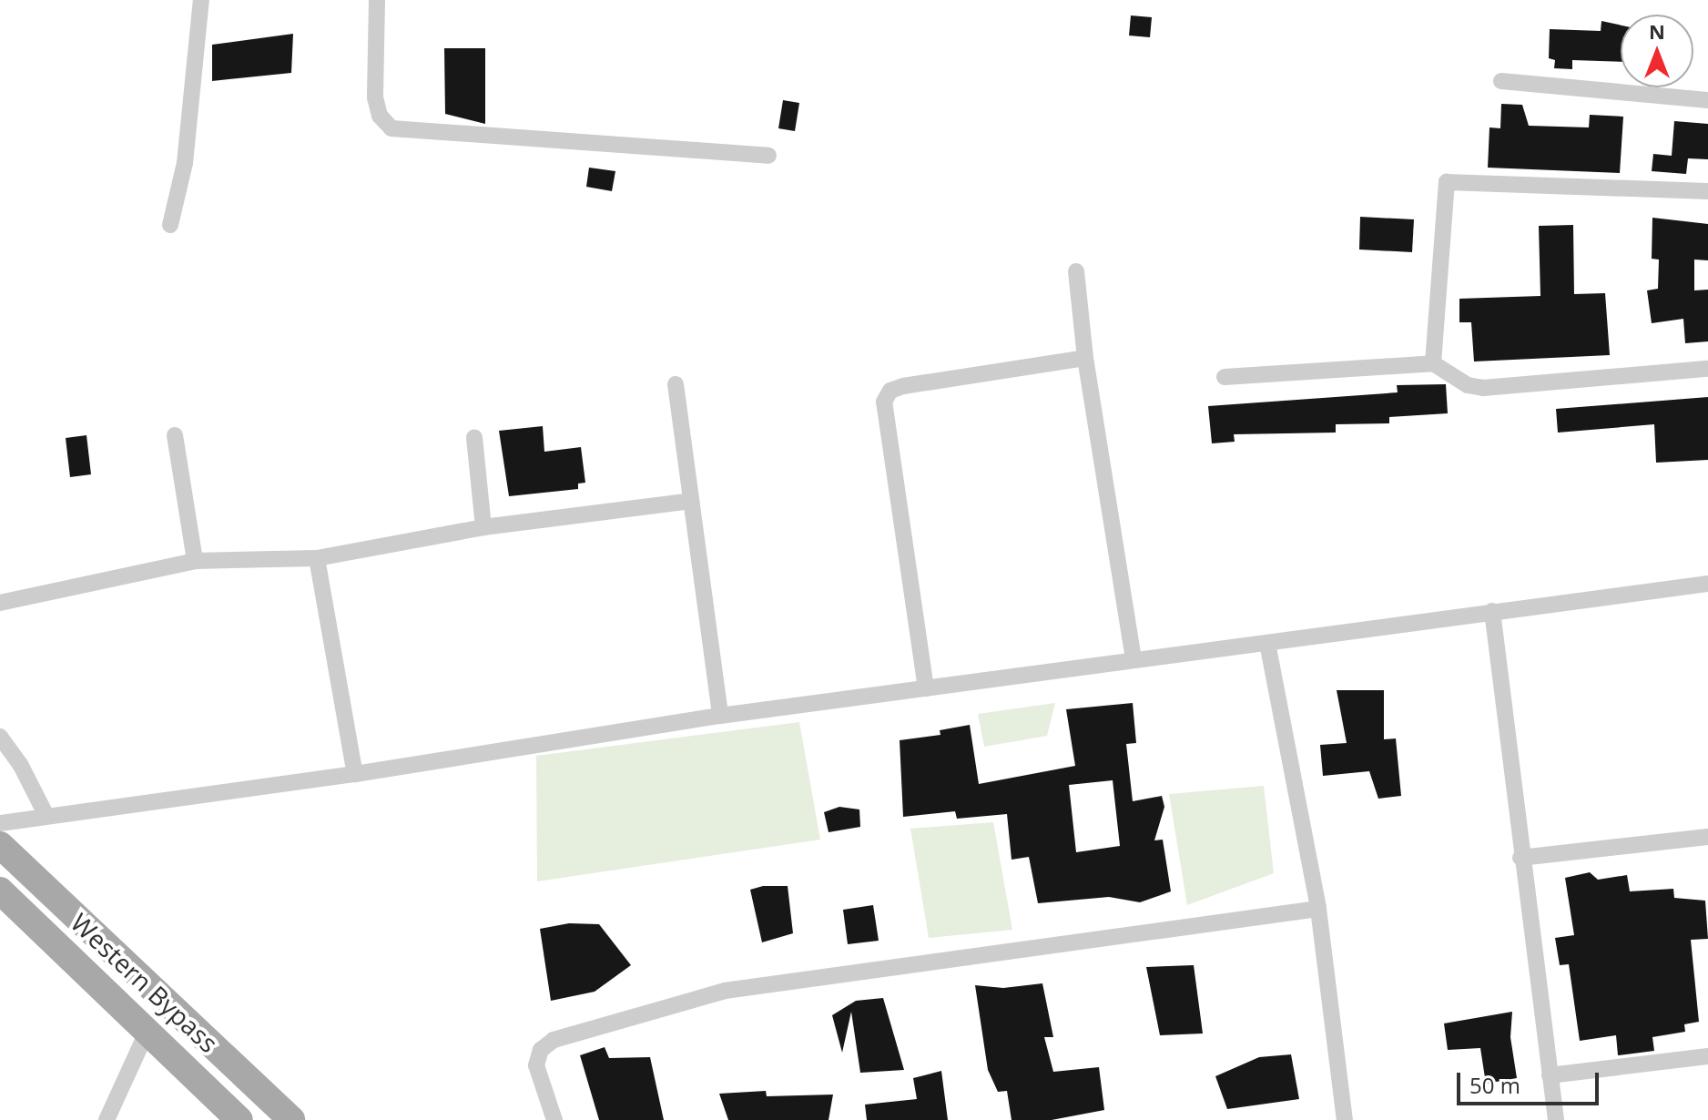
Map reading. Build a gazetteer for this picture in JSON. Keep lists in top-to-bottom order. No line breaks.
{"streets":{"main road":["Western Bypass"]},"scale_bar":"50 m","north":"top"}
